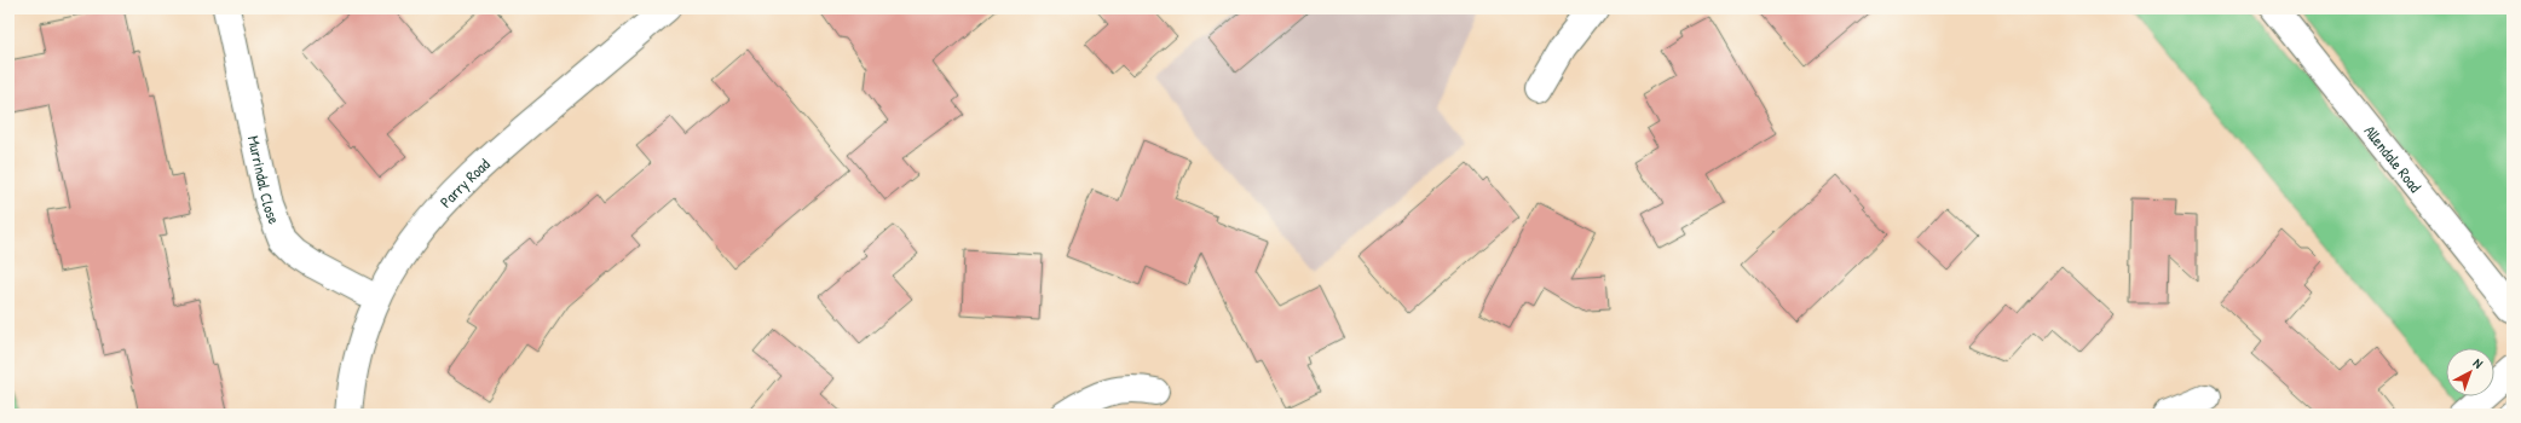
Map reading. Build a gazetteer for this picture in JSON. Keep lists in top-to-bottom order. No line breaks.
{"streets":{"street":["Allendale Road","Murrindal Close","Parry Road"]},"crossings":[["Murrindal Close","Parry Road"]],"north":"top right"}
